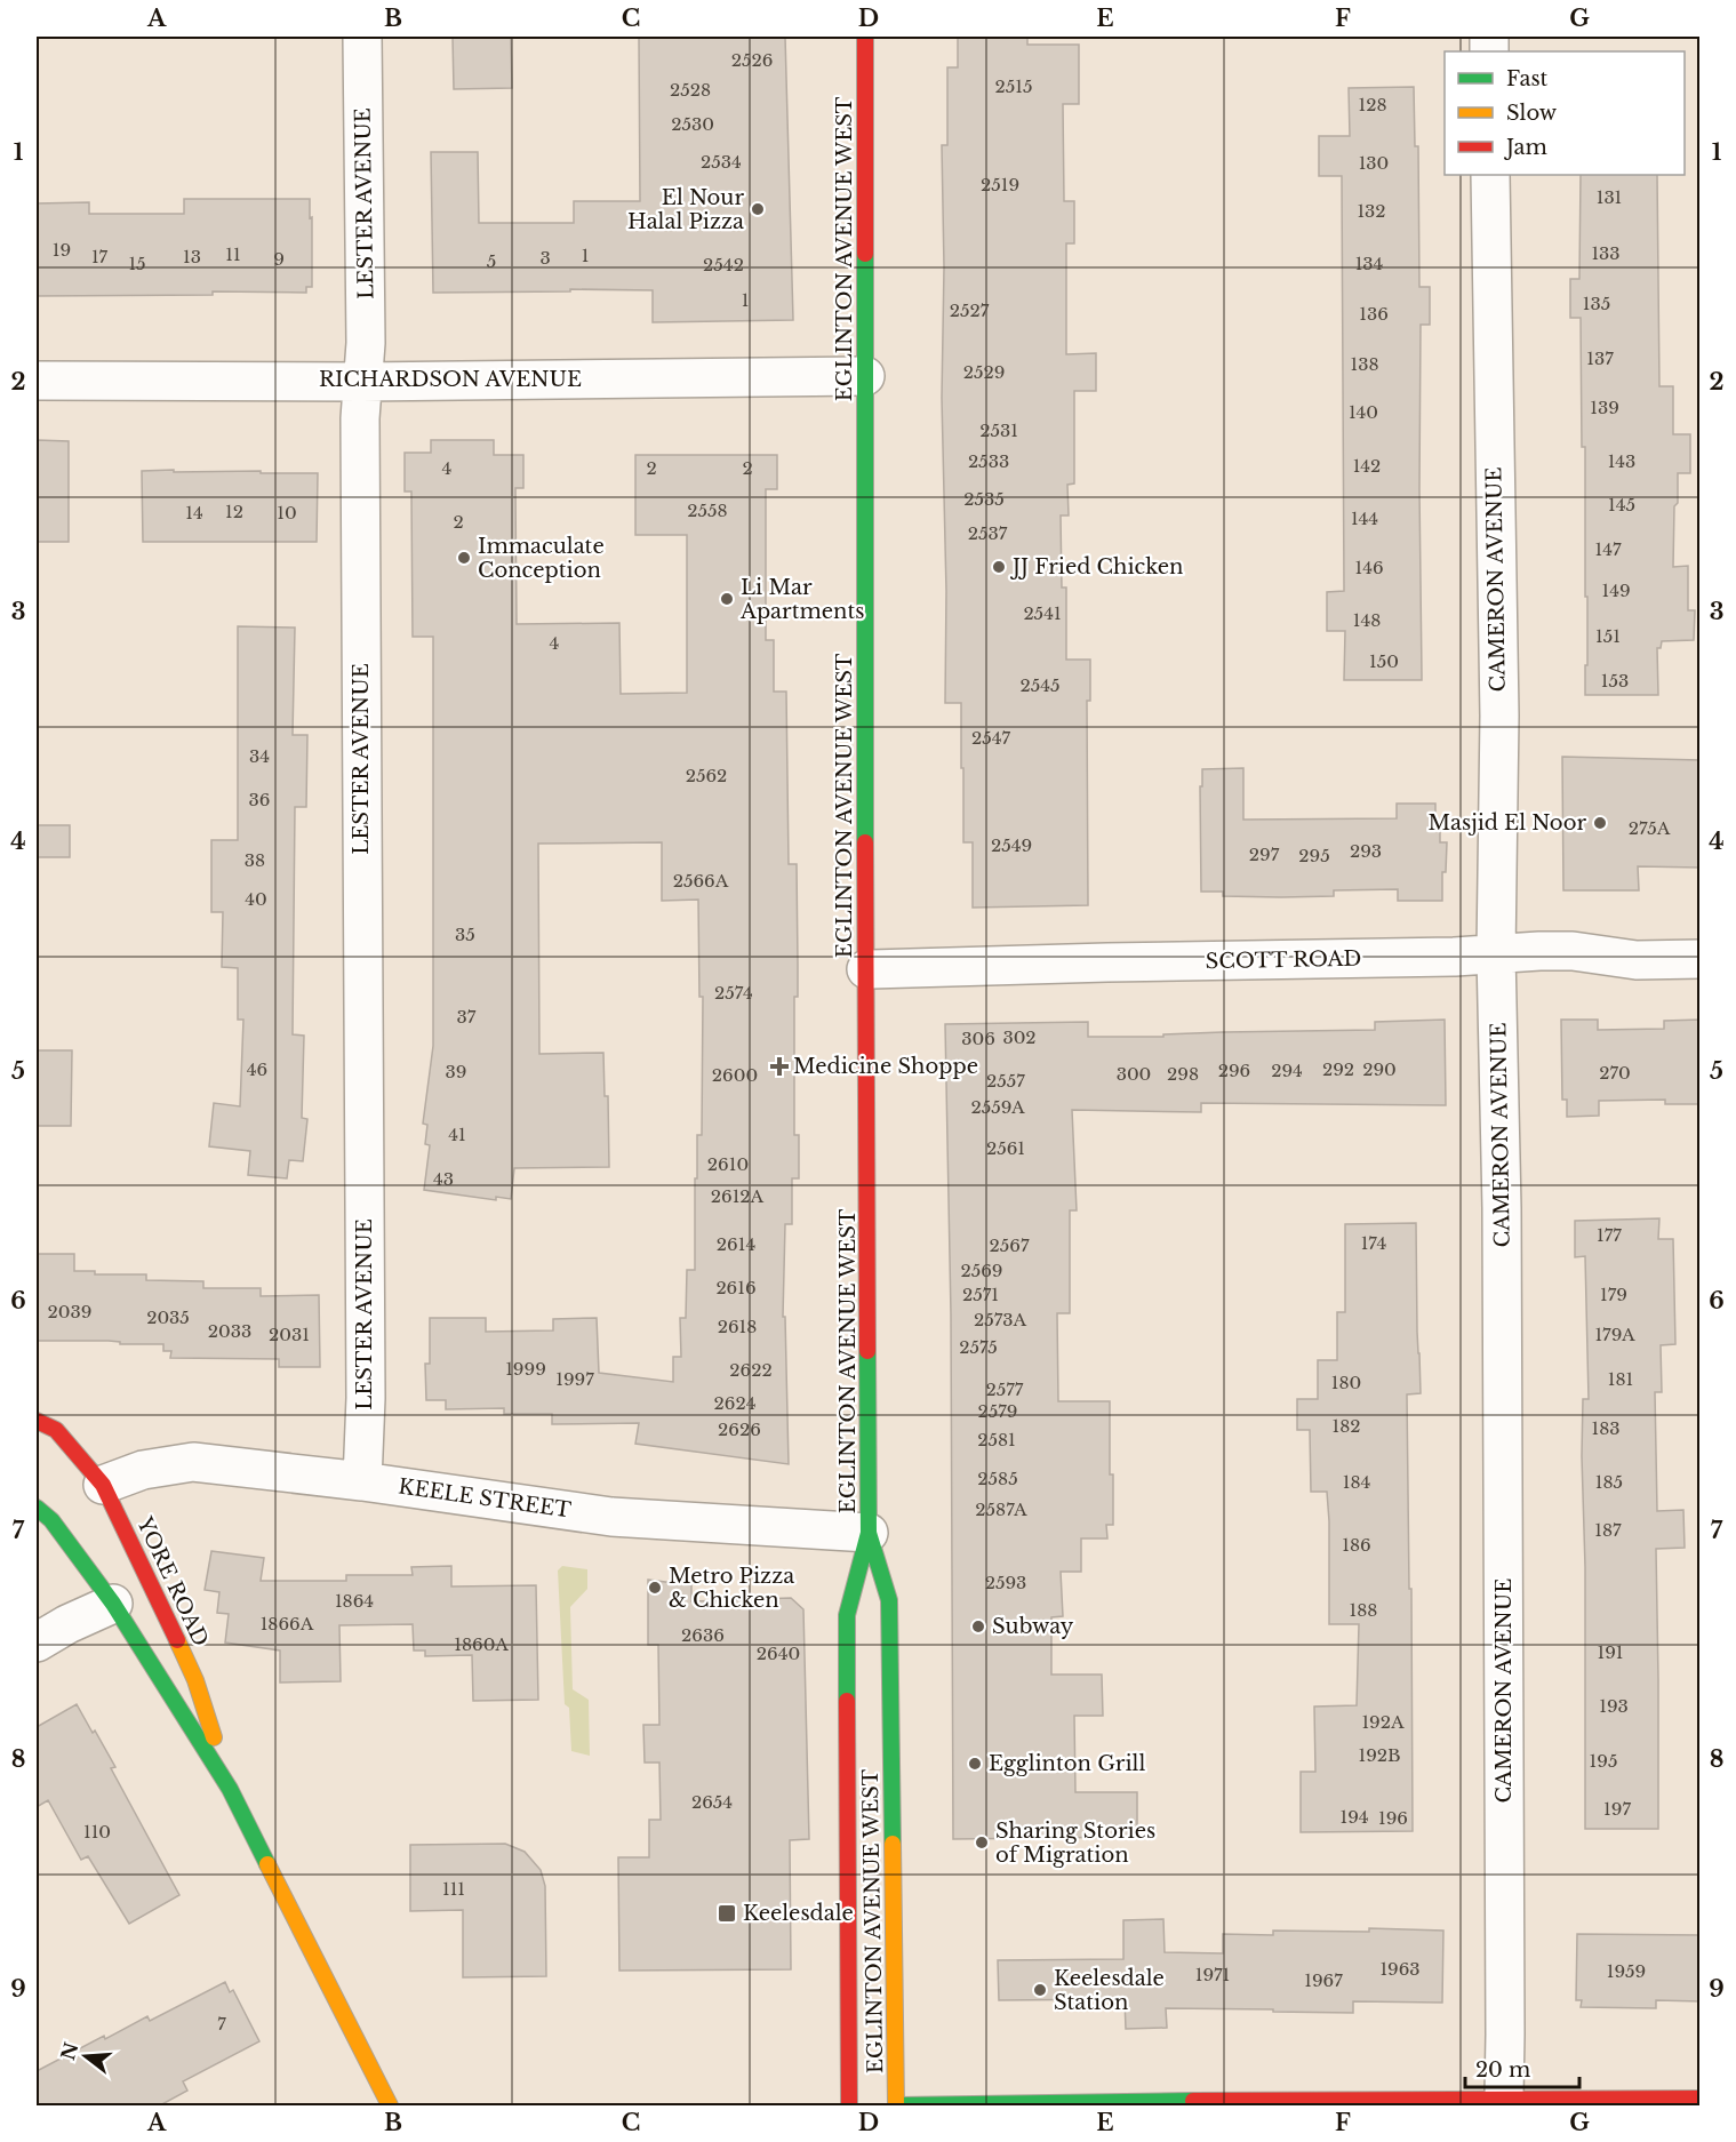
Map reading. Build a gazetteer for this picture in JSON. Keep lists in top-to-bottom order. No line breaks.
{"streets":{"main road":["EGLINTON AVENUE WEST","YORE ROAD"],"street":["LESTER AVENUE","RICHARDSON AVENUE","CAMERON AVENUE","SCOTT ROAD","KEELE STREET"]},"crossings":[["LESTER AVENUE","RICHARDSON AVENUE"],["LESTER AVENUE","KEELE STREET"],["EGLINTON AVENUE WEST","RICHARDSON AVENUE"],["EGLINTON AVENUE WEST","SCOTT ROAD"],["EGLINTON AVENUE WEST","KEELE STREET"],["CAMERON AVENUE","SCOTT ROAD"],["KEELE STREET","YORE ROAD"]],"places":{"other":["El Nour Halal Pizza","Immaculate Conception","JJ Fried Chicken","Li Mar Apartments","Masjid El Noor","Metro Pizza & Chicken","Subway","Egglinton Grill","Sharing Stories of Migration","Keelesdale Station"],"health":["Medicine Shoppe"],"transit":["Keelesdale"]},"house_numbers":["2526","2515","2528","128","2530","2534","130","2519","131","132","19","133","11","1","17","13","3","9","5","15","134","2542","1","135","2527","136","137","138","2529","139","140","2531","2533","143","142","4","2","2","2535","145","2558","12","14","10","144","2","2537","147","146","149","2541","148","151","4","150","153","2545","2547","34","2562","36","275A","2549","293","297","295","38","2566A","40","35","2574","37","302","306","46","292","290","296","294","39","270","300","298","2600","2557","2559A","41","2561","2610","43","2612A","177","174","2614","2567","2569","2616","2571","179","2039","2035","2573A","2618","2033","2031","179A","2575","1999","2622","1997","181","180","2577","2624","2579","182","183","2626","2581","2585","184","185","2587A","187","186","2593","1864","188","1866A","2636","1860A","191","2640","193","192A","192B","195","2654","197","194","196","110","111","1963","1959","1971","1967","7"],"legend":["Fast","Slow","Jam"],"scale_bar":"20 m","north":"left","grid":{"columns":["A","B","C","D","E","F","G"],"rows":["1","2","3","4","5","6","7","8","9"]}}
